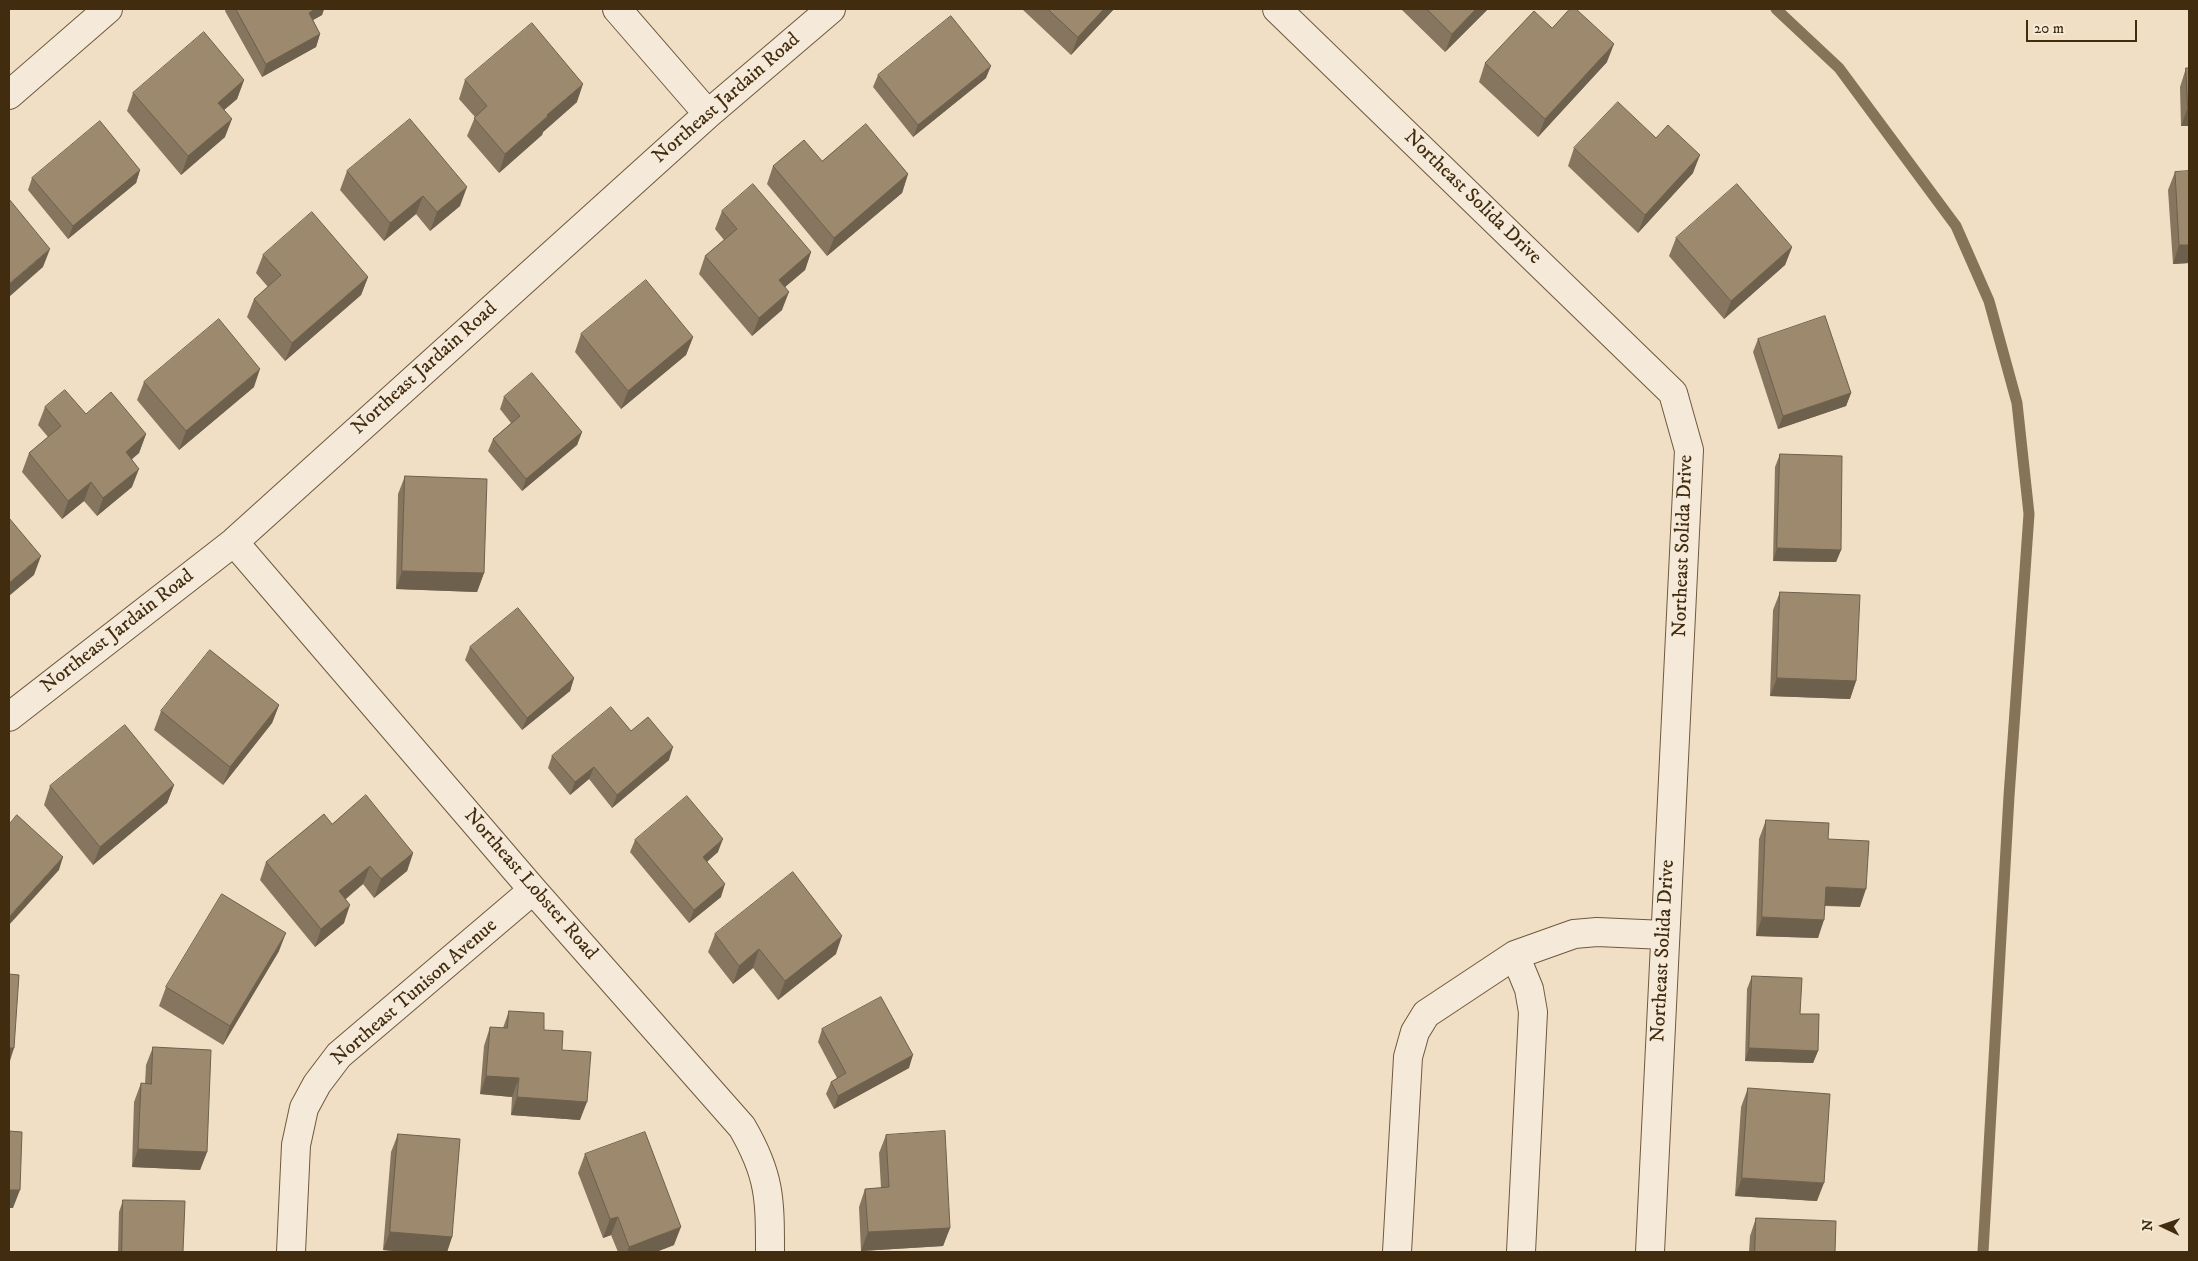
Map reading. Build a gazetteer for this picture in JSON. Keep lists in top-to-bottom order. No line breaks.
{"streets":{"street":["Northeast Jardain Road","Northeast Solida Drive","Northeast Lobster Road","Northeast Tunison Avenue"]},"crossings":[["Northeast Jardain Road","Northeast Lobster Road"],["Northeast Lobster Road","Northeast Tunison Avenue"]],"scale_bar":"20 m","north":"left"}
